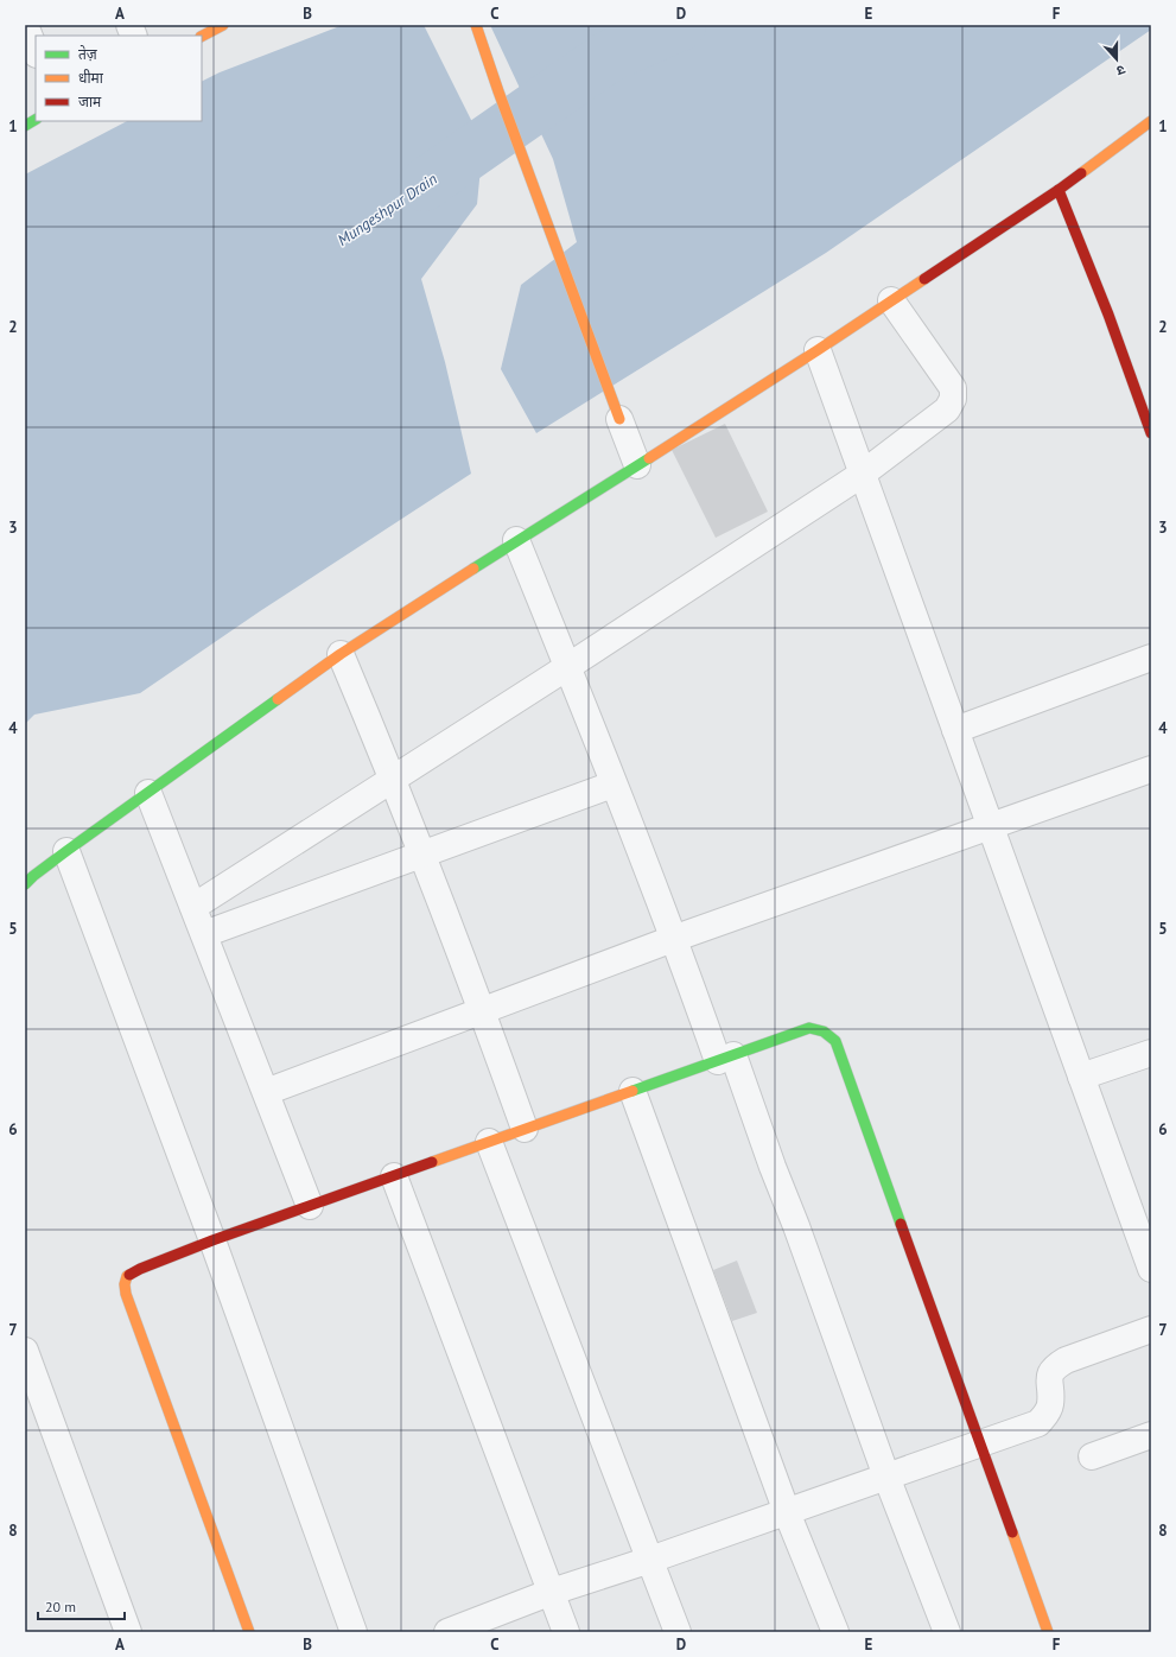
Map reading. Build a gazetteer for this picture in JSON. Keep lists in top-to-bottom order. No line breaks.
{"water":["Mungeshpur Drain"],"legend":["तेज़","धीमा","जाम"],"scale_bar":"20 m","north":"bottom","grid":{"columns":["A","B","C","D","E","F"],"rows":["1","2","3","4","5","6","7","8"]}}
